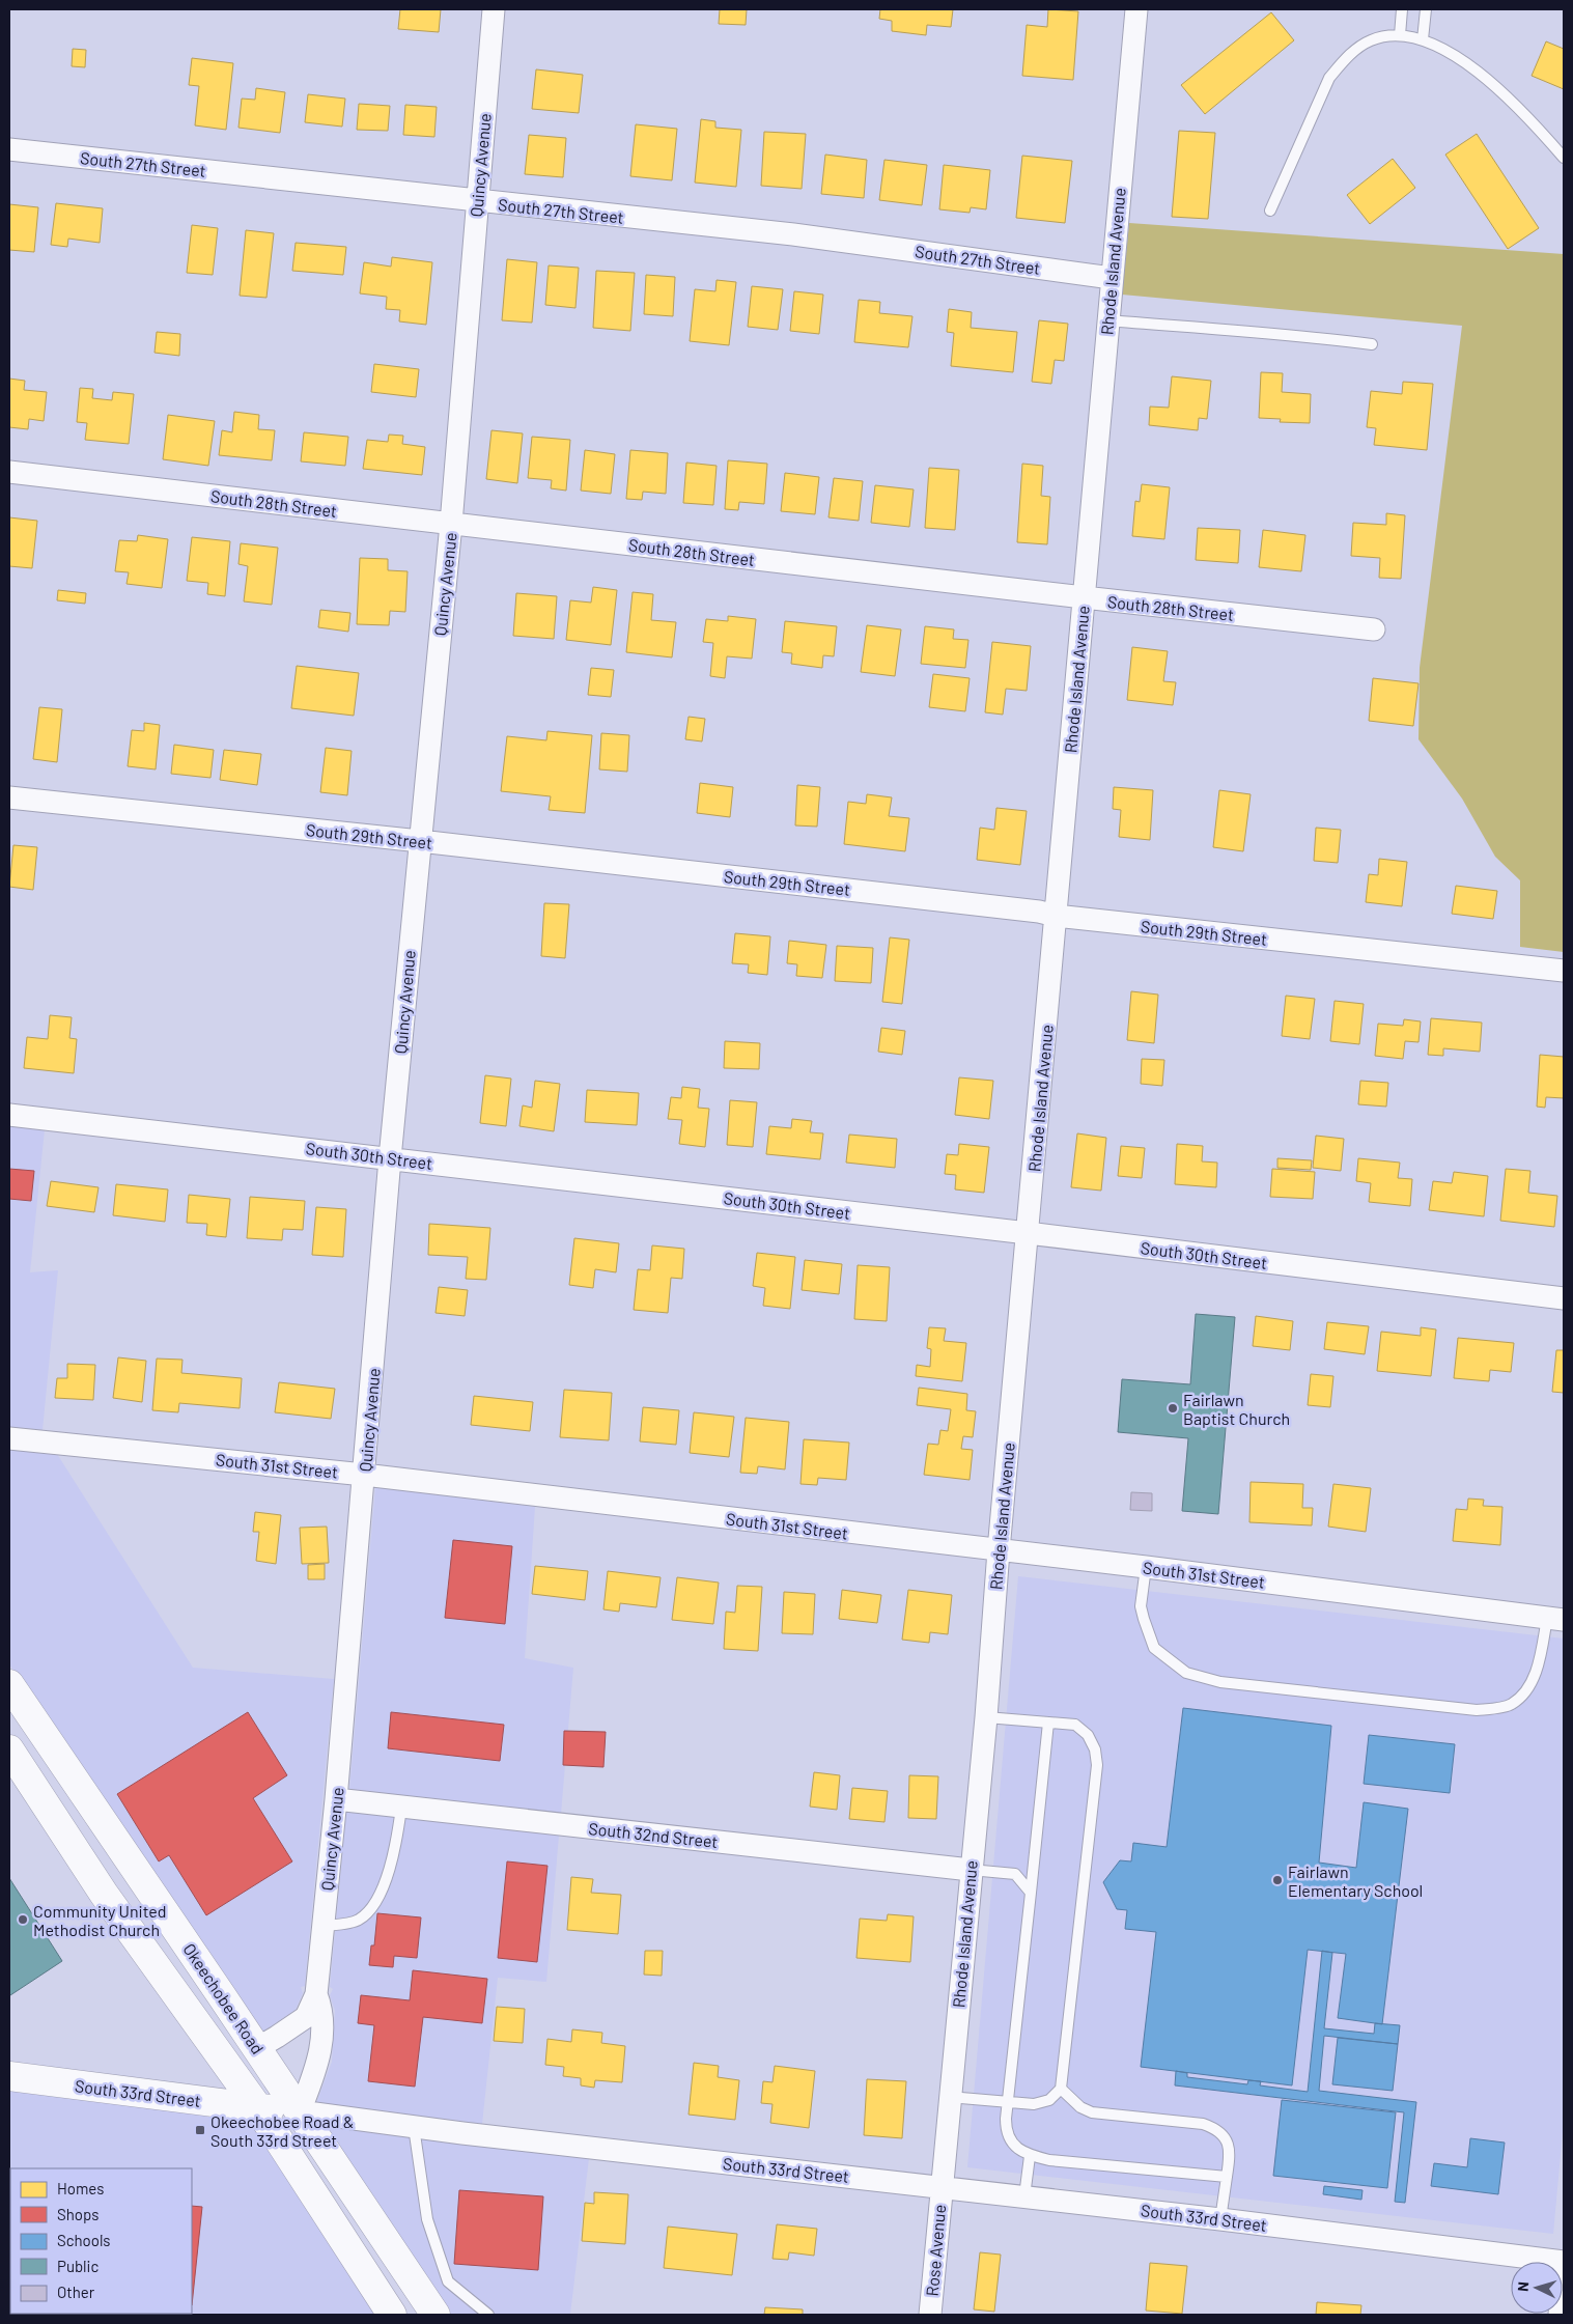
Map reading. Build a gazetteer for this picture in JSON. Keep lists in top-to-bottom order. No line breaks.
{"streets":{"main road":["Okeechobee Road","South 33rd Street"],"street":["South 27th Street","Quincy Avenue","Rhode Island Avenue","South 28th Street","South 29th Street","South 30th Street","South 31st Street","South 32nd Street","Rose Avenue"]},"crossings":[["South 27th Street","Quincy Avenue"],["South 27th Street","Rhode Island Avenue"],["Quincy Avenue","South 28th Street"],["Quincy Avenue","South 29th Street"],["Quincy Avenue","South 30th Street"],["Quincy Avenue","South 31st Street"],["Quincy Avenue","South 32nd Street"],["Quincy Avenue","Okeechobee Road"],["Quincy Avenue","South 33rd Street"],["Rhode Island Avenue","South 28th Street"],["Rhode Island Avenue","South 29th Street"],["Rhode Island Avenue","South 30th Street"],["Rhode Island Avenue","South 31st Street"],["Rhode Island Avenue","South 32nd Street"],["Rhode Island Avenue","South 33rd Street"],["Rhode Island Avenue","Rose Avenue"],["Okeechobee Road","South 33rd Street"],["South 33rd Street","Rose Avenue"]],"places":{"other":["Fairlawn Baptist Church","Fairlawn Elementary School","Community United Methodist Church"],"transit":["Okeechobee Road & South 33rd Street"]},"legend":["Homes","Shops","Schools","Public","Other"],"north":"left"}
